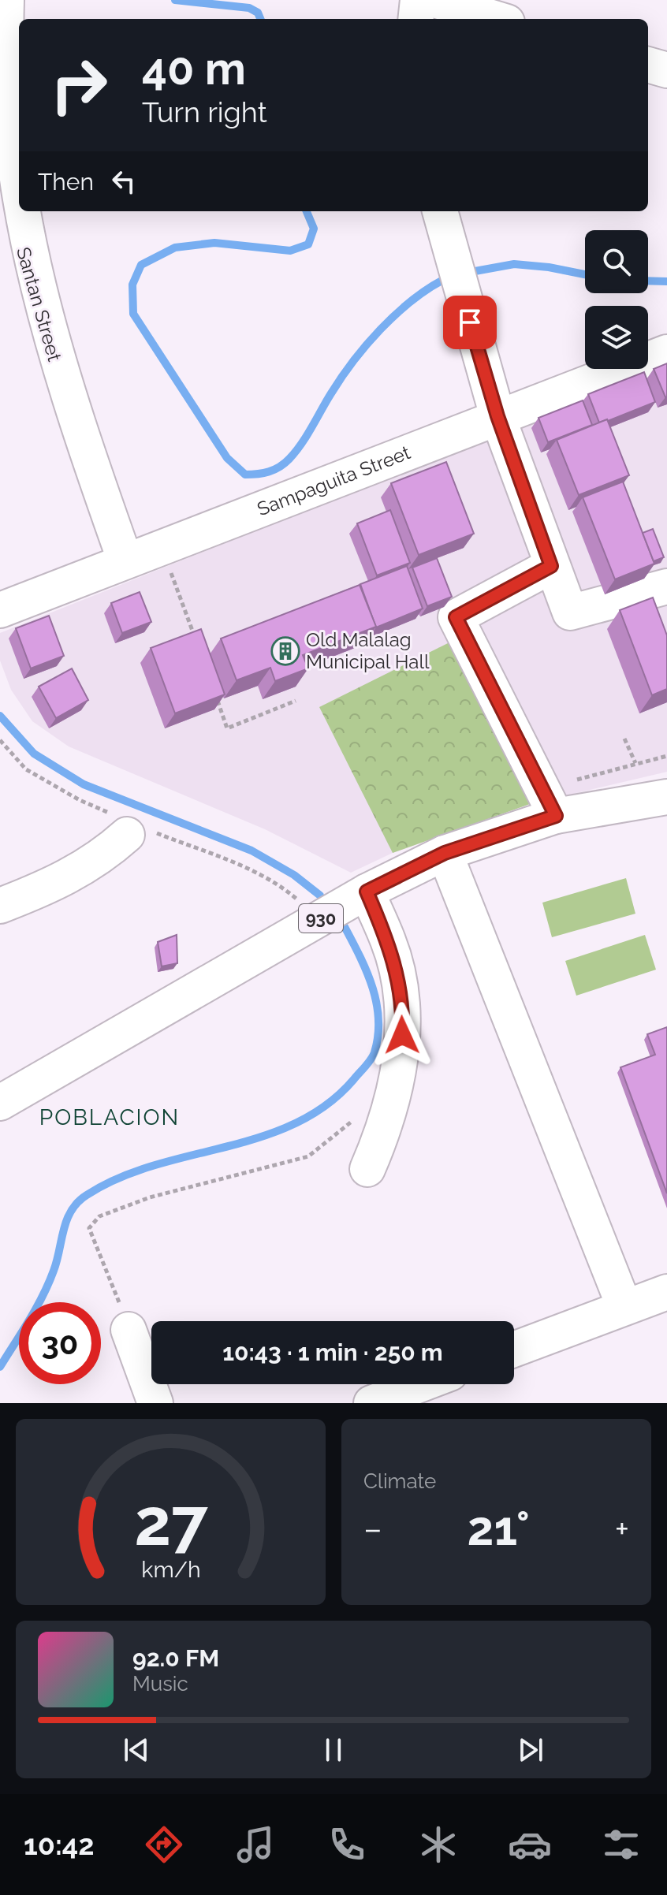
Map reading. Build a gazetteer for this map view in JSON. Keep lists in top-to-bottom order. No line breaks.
{"streets":{"street":["Santan Street","Sampaguita Street","930"]},"crossings":[["Santan Street","Sampaguita Street"]],"districts":["POBLACION"],"places":{"building":["Old Malalag Municipal Hall"]},"page":{"turn":["40 m","Turn right"],"then":"Then","limit":"30","trip":"10:43 · 1 min · 250 m","tile":"Climate","heat":["−","21°","+"],"song":["92.0 FM","Music"],"tabs":"10:42","gauge":["27","km/h"]}}
